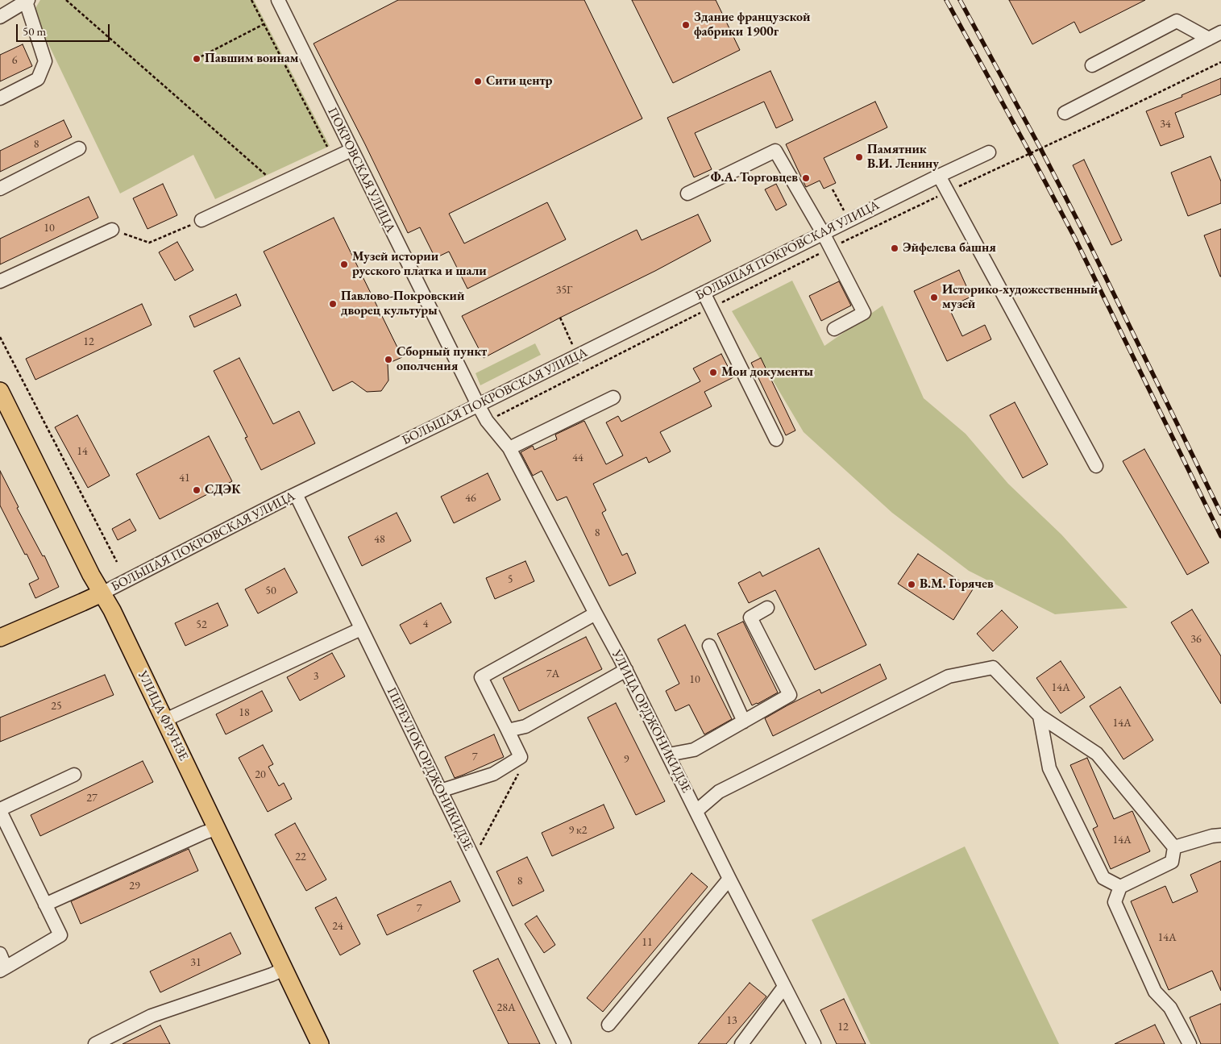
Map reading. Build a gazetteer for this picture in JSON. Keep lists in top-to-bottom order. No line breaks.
{"streets":{"main road":["БОЛЬШАЯ ПОКРОВСКАЯ УЛИЦА","УЛИЦА ФРУНЗЕ"],"street":["ПОКРОВСКАЯ УЛИЦА","УЛИЦА ОРДЖОНИКИДЗЕ","ПЕРЕУЛОК ОРДЖОНИКИДЗЕ"]},"crossings":[["ПОКРОВСКАЯ УЛИЦА","БОЛЬШАЯ ПОКРОВСКАЯ УЛИЦА"],["ПОКРОВСКАЯ УЛИЦА","УЛИЦА ОРДЖОНИКИДЗЕ"],["БОЛЬШАЯ ПОКРОВСКАЯ УЛИЦА","УЛИЦА ФРУНЗЕ"],["БОЛЬШАЯ ПОКРОВСКАЯ УЛИЦА","УЛИЦА ОРДЖОНИКИДЗЕ"],["БОЛЬШАЯ ПОКРОВСКАЯ УЛИЦА","ПЕРЕУЛОК ОРДЖОНИКИДЗЕ"]],"places":["Здание французской фабрики 1900г","Павшим воинам","Сити центр","Памятник В.И. Ленину","Ф.А. Торговцев","Эйфелева башня","Музей истории русского платка и шали","Историко-художественный музей","Павлово-Покровский дворец культуры","Сборный пункт ополчения","Мои документы","СДЭК","В.М. Горячев"],"house_numbers":["6","34","8","10","35Г","12","14","44","41","46","8","48","5","50","4","52","36","7А","3","10","14А","25","18","14А","7","9","20","27","9 к2","14А","22","8","29","7","24","14А","11","31","28А","13","12"],"scale_bar":"50 m"}
